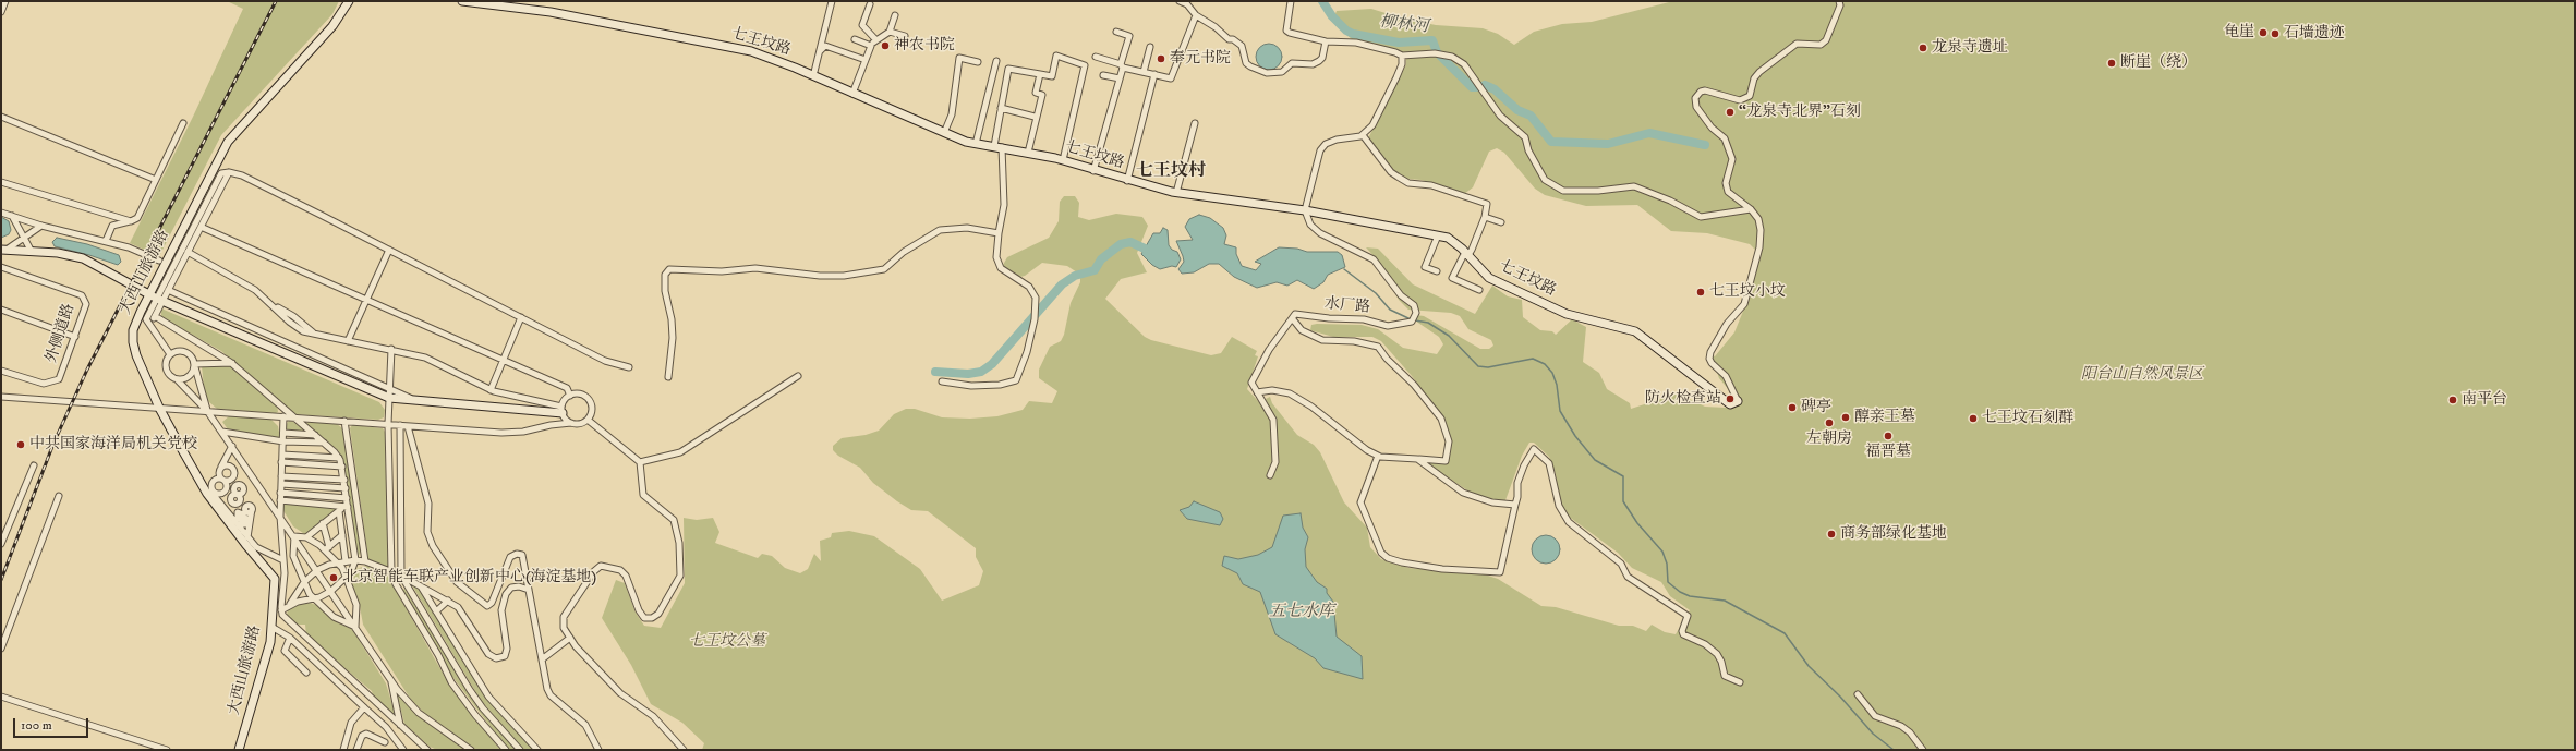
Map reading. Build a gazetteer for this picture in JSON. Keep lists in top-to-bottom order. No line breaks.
{"streets":{"street":["七王坟路","大西山旅游路","水厂路","外侧道路"]},"crossings":[["七王坟路","水厂路"]],"districts":["七王坟村"],"water":["柳林河","五七水库"],"parks":["阳台山自然风景区","七王坟公墓"],"places":["龟崖","石墙遗迹","神农书院","龙泉寺遗址","奉元书院","断崖（绕）","“龙泉寺北界”石刻","七王坟小坟","防火检查站","南平台","碑亭","醇亲王墓","七王坟石刻群","左朝房","福晋墓","中共国家海洋局机关党校","商务部绿化基地","北京智能车联产业创新中心(海淀基地)"],"scale_bar":"100 m"}
